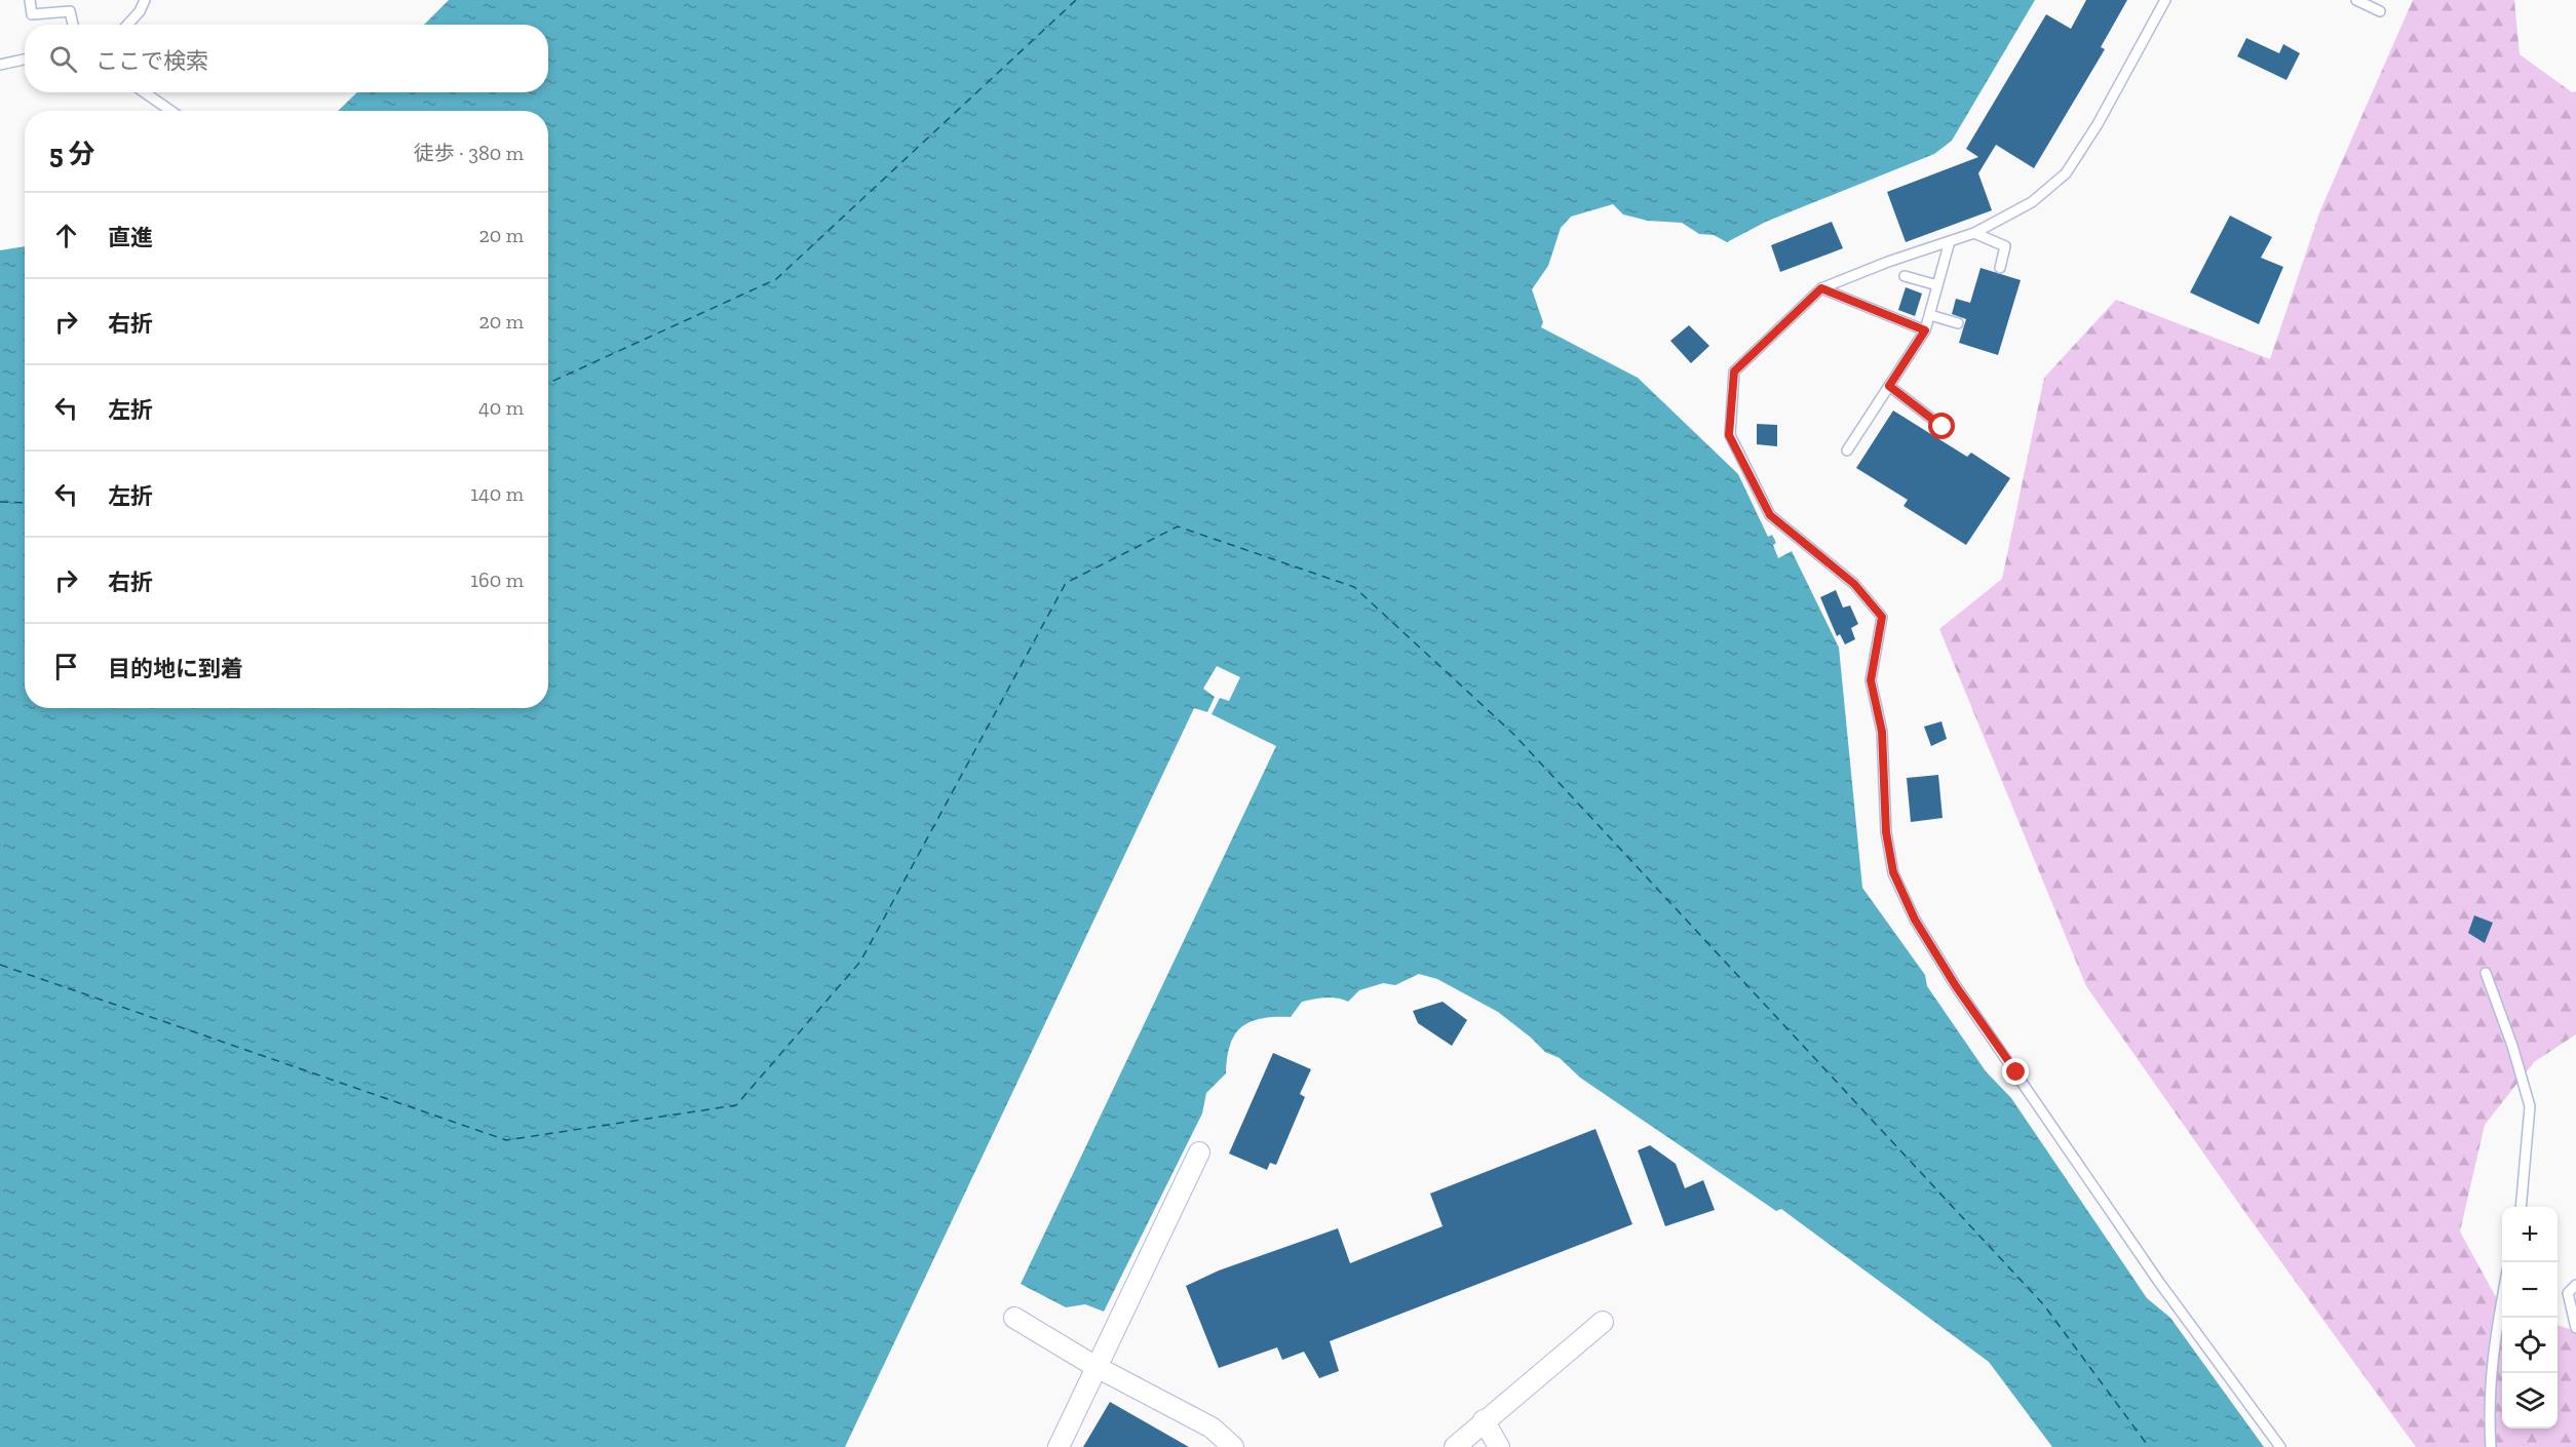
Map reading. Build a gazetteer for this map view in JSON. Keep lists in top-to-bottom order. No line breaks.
{"page":{"search":"ここで検索","heading":["5 分","徒歩 · 380 m"],"list":[["直進","20 m"],["右折","20 m"],["左折","40 m"],["左折","140 m"],["右折","160 m"],"目的地に到着"],"map_buttons":["+","−"]}}
